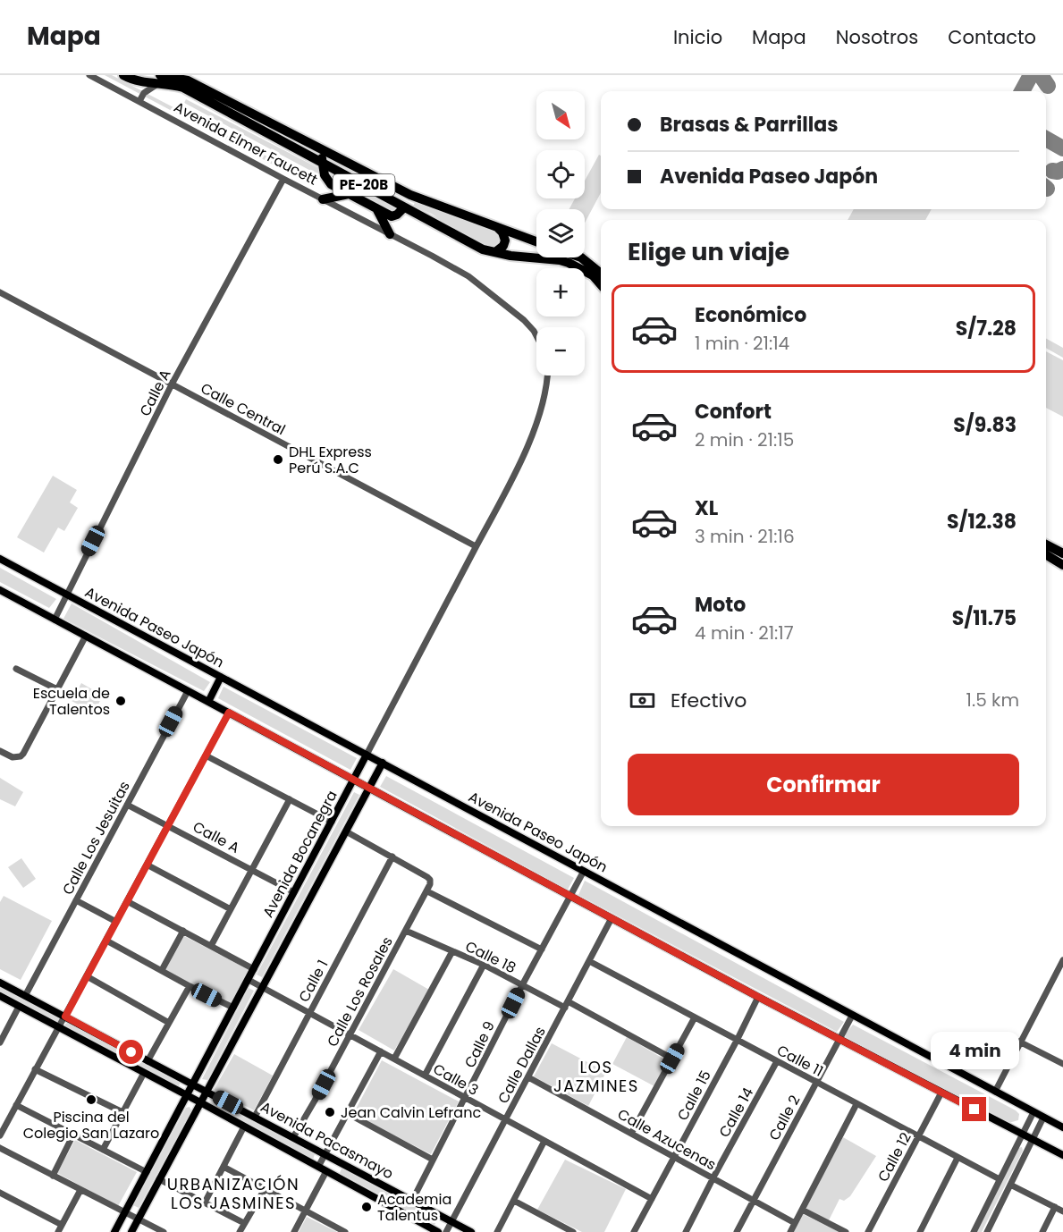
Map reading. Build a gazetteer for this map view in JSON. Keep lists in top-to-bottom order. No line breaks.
{"streets":{"highway":["Avenida Elmer Faucett","PE-20B"],"main road":["Avenida Paseo Japón","Avenida Bocanegra","Avenida Pacasmayo"],"street":["Calle A","Calle Central","Calle Los Jesuitas","Calle 18","Calle 1","Calle Los Rosales","Calle 9","Calle 11","Calle Dallas","Calle 3","Calle 15","Calle 14","Calle 2","Calle Azucenas","Calle 12"]},"crossings":[["Avenida Elmer Faucett","Calle A"],["Calle A","Calle Central"],["Calle A","Avenida Paseo Japón"],["Calle A","Calle Los Jesuitas"],["Calle A","Avenida Bocanegra"],["Calle Central","Avenida Bocanegra"],["Avenida Paseo Japón","Avenida Bocanegra"],["Avenida Paseo Japón","Calle 9"],["Avenida Paseo Japón","Calle 2"],["Calle Los Jesuitas","Avenida Pacasmayo"],["Avenida Bocanegra","Calle 3"],["Avenida Bocanegra","Avenida Pacasmayo"],["Calle 18","Calle Los Rosales"],["Calle 18","Calle 9"],["Calle 18","Calle Dallas"],["Calle 1","Calle Los Rosales"],["Calle 1","Calle 3"],["Calle 1","Avenida Pacasmayo"],["Calle Los Rosales","Calle 3"],["Calle Los Rosales","Avenida Pacasmayo"],["Calle 9","Calle 3"],["Calle 9","Avenida Pacasmayo"],["Calle 11","Calle Dallas"],["Calle 11","Calle 15"],["Calle 11","Calle 14"],["Calle 11","Calle 2"],["Calle 11","Calle 12"],["Calle Dallas","Calle 3"],["Calle Dallas","Calle Azucenas"],["Calle Dallas","Avenida Pacasmayo"],["Calle 3","Calle 15"],["Calle 15","Calle Azucenas"],["Calle 14","Calle Azucenas"],["Calle 2","Calle Azucenas"]],"districts":["LOS JAZMINES","URBANIZACIÓN LOS JASMINES"],"places":["DHL Express Perú S.A.C","Escuela de Talentos","Piscina del Colegio San Lazaro","Jean Calvin Lefranc","Academia Talentus"],"north":"bottom right","page":{"header":"Mapa","nav":["Inicio","Mapa","Nosotros","Contacto"],"map_buttons":["+","−"],"banner":["Brasas & Parrillas","Avenida Paseo Japón"],"heading":"Elige un viaje","list":[{"name":"Económico","note":"1 min · 21:14","value":"S/7.28"},{"name":"Confort","note":"2 min · 21:15","value":"S/9.83"},{"name":"XL","note":"3 min · 21:16","value":"S/12.38"},{"name":"Moto","note":"4 min · 21:17","value":"S/11.75"}],"pay":["Efectivo","1.5 km"],"buttons":"Confirmar","bubble":"4 min"}}
